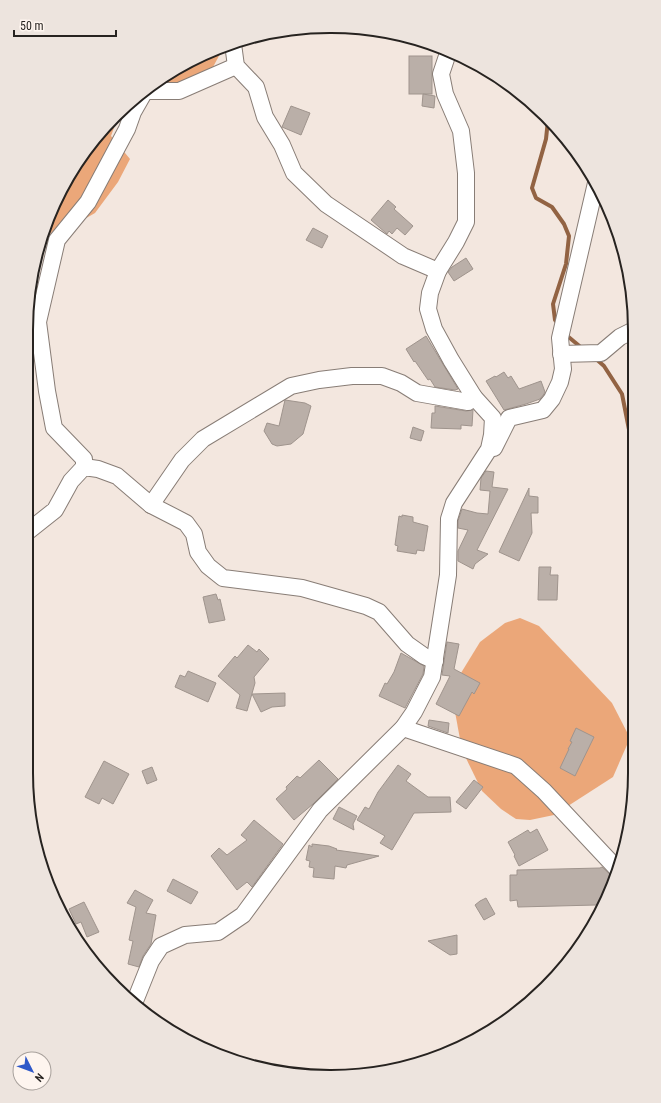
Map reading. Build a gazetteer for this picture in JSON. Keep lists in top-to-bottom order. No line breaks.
{"scale_bar":"50 m","north":"bottom right"}
